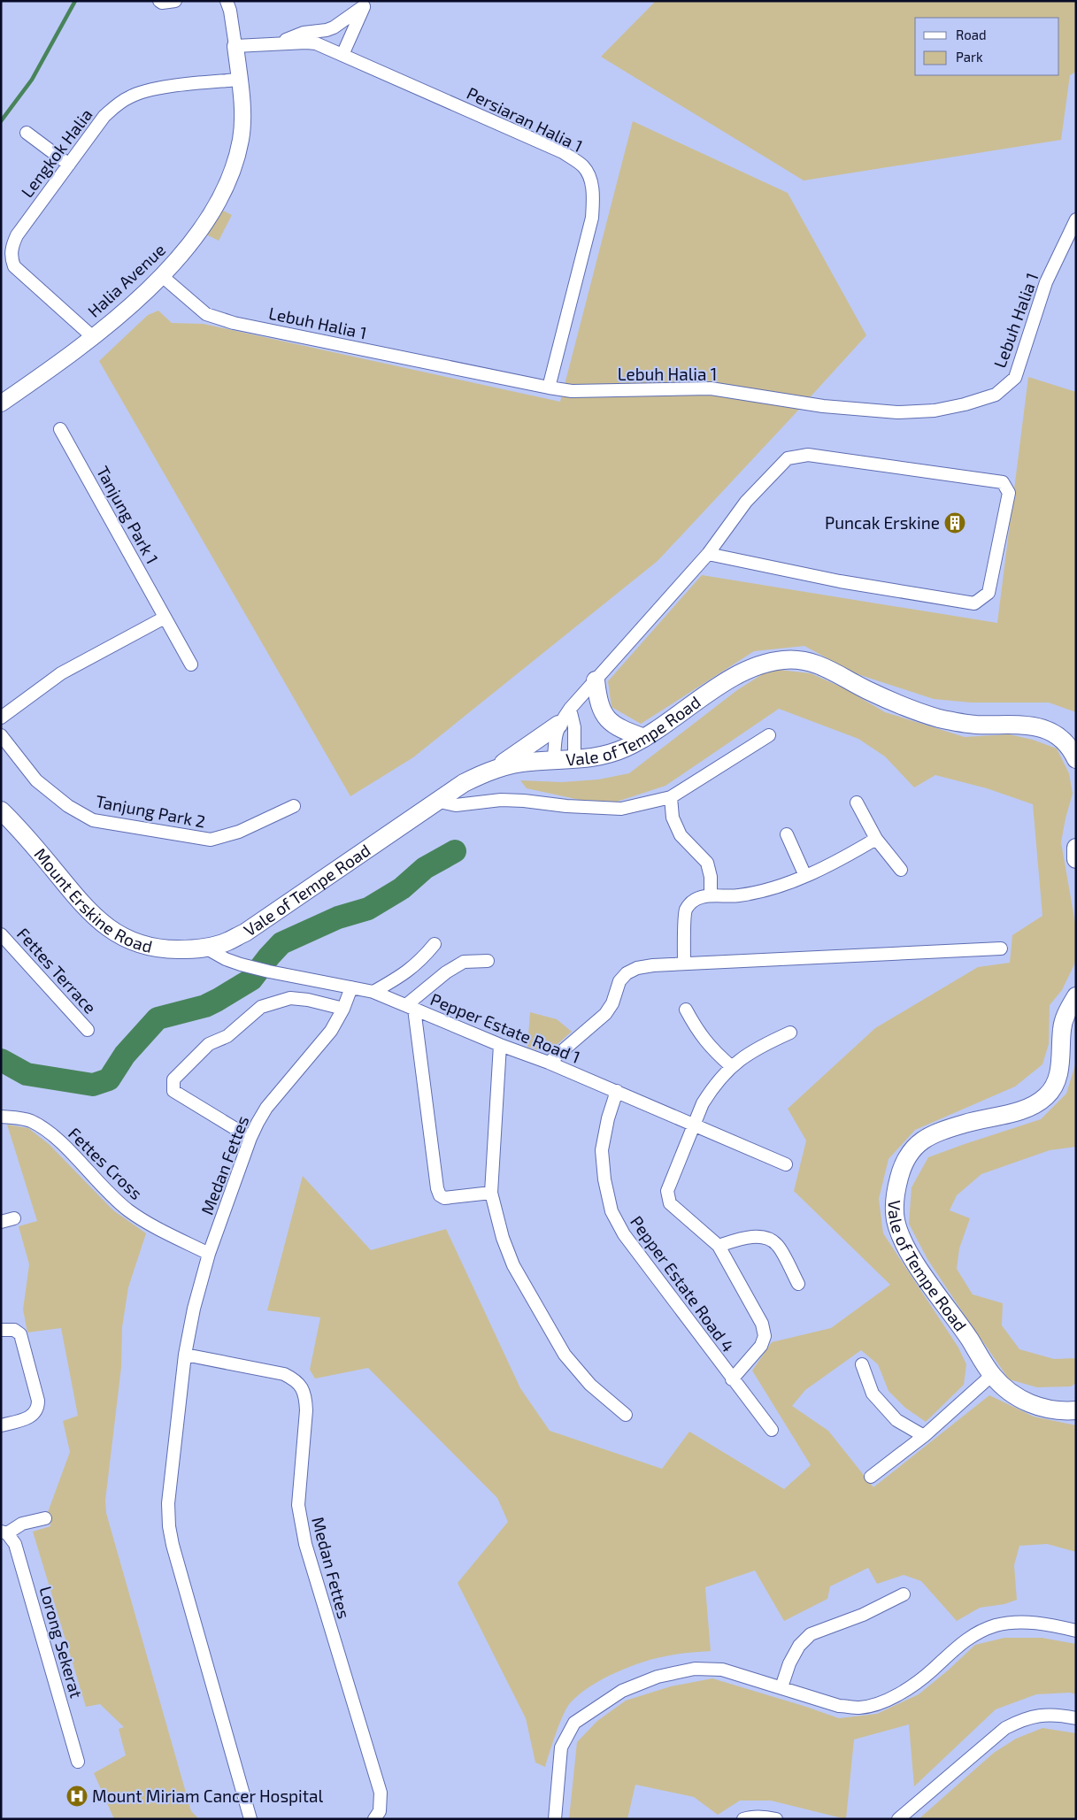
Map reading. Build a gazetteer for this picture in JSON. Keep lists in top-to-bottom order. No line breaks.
{"streets":{"main road":["Vale of Tempe Road","Mount Erskine Road"],"street":["Persiaran Halia 1","Lengkok Halia","Halia Avenue","Lebuh Halia 1","Tanjung Park 1","Tanjung Park 2","Fettes Terrace","Pepper Estate Road 1","Fettes Cross","Medan Fettes","Pepper Estate Road 4","Lorong Sekerat"]},"crossings":[["Persiaran Halia 1","Halia Avenue"],["Persiaran Halia 1","Lebuh Halia 1"],["Lengkok Halia","Halia Avenue"],["Halia Avenue","Lebuh Halia 1"],["Vale of Tempe Road","Mount Erskine Road"],["Vale of Tempe Road","Pepper Estate Road 1"],["Mount Erskine Road","Pepper Estate Road 1"],["Pepper Estate Road 1","Medan Fettes"],["Pepper Estate Road 1","Pepper Estate Road 4"],["Fettes Cross","Medan Fettes"]],"places":{"building":["Puncak Erskine"],"hospital":["Mount Miriam Cancer Hospital"]},"legend":["Road","Park"]}
